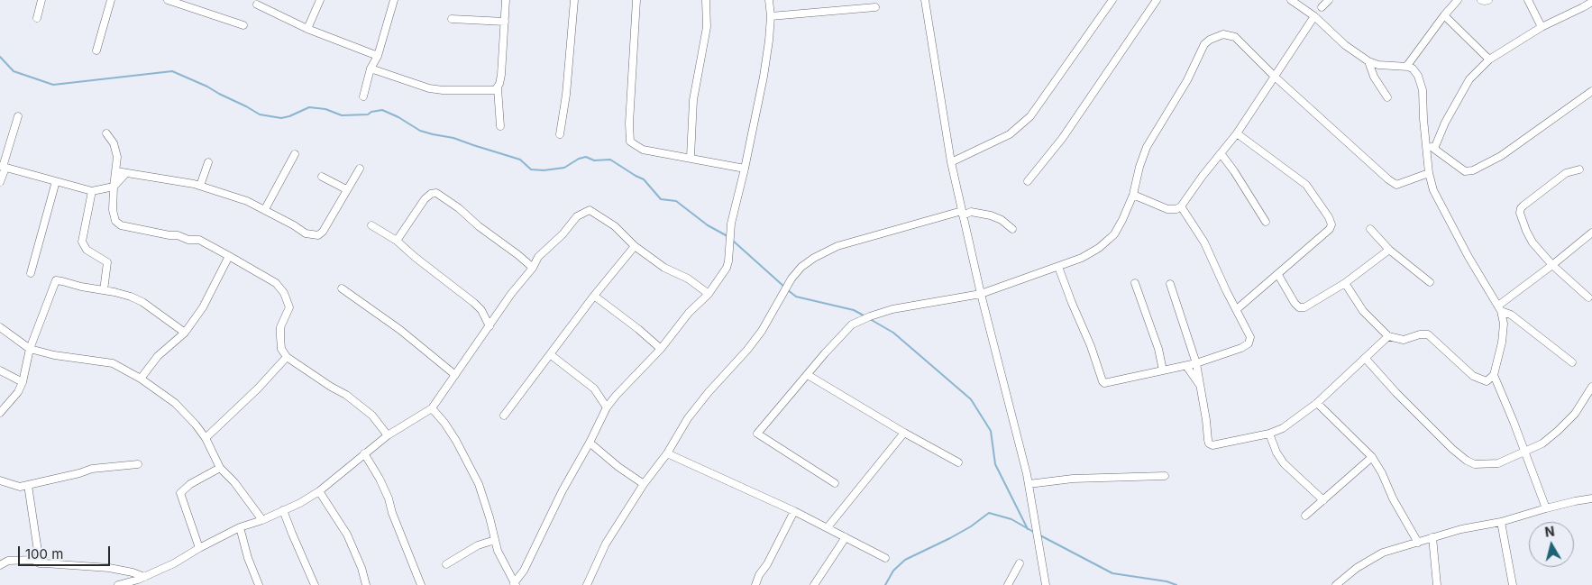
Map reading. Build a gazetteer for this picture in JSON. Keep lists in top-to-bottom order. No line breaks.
{"scale_bar":"100 m","north":"top"}
